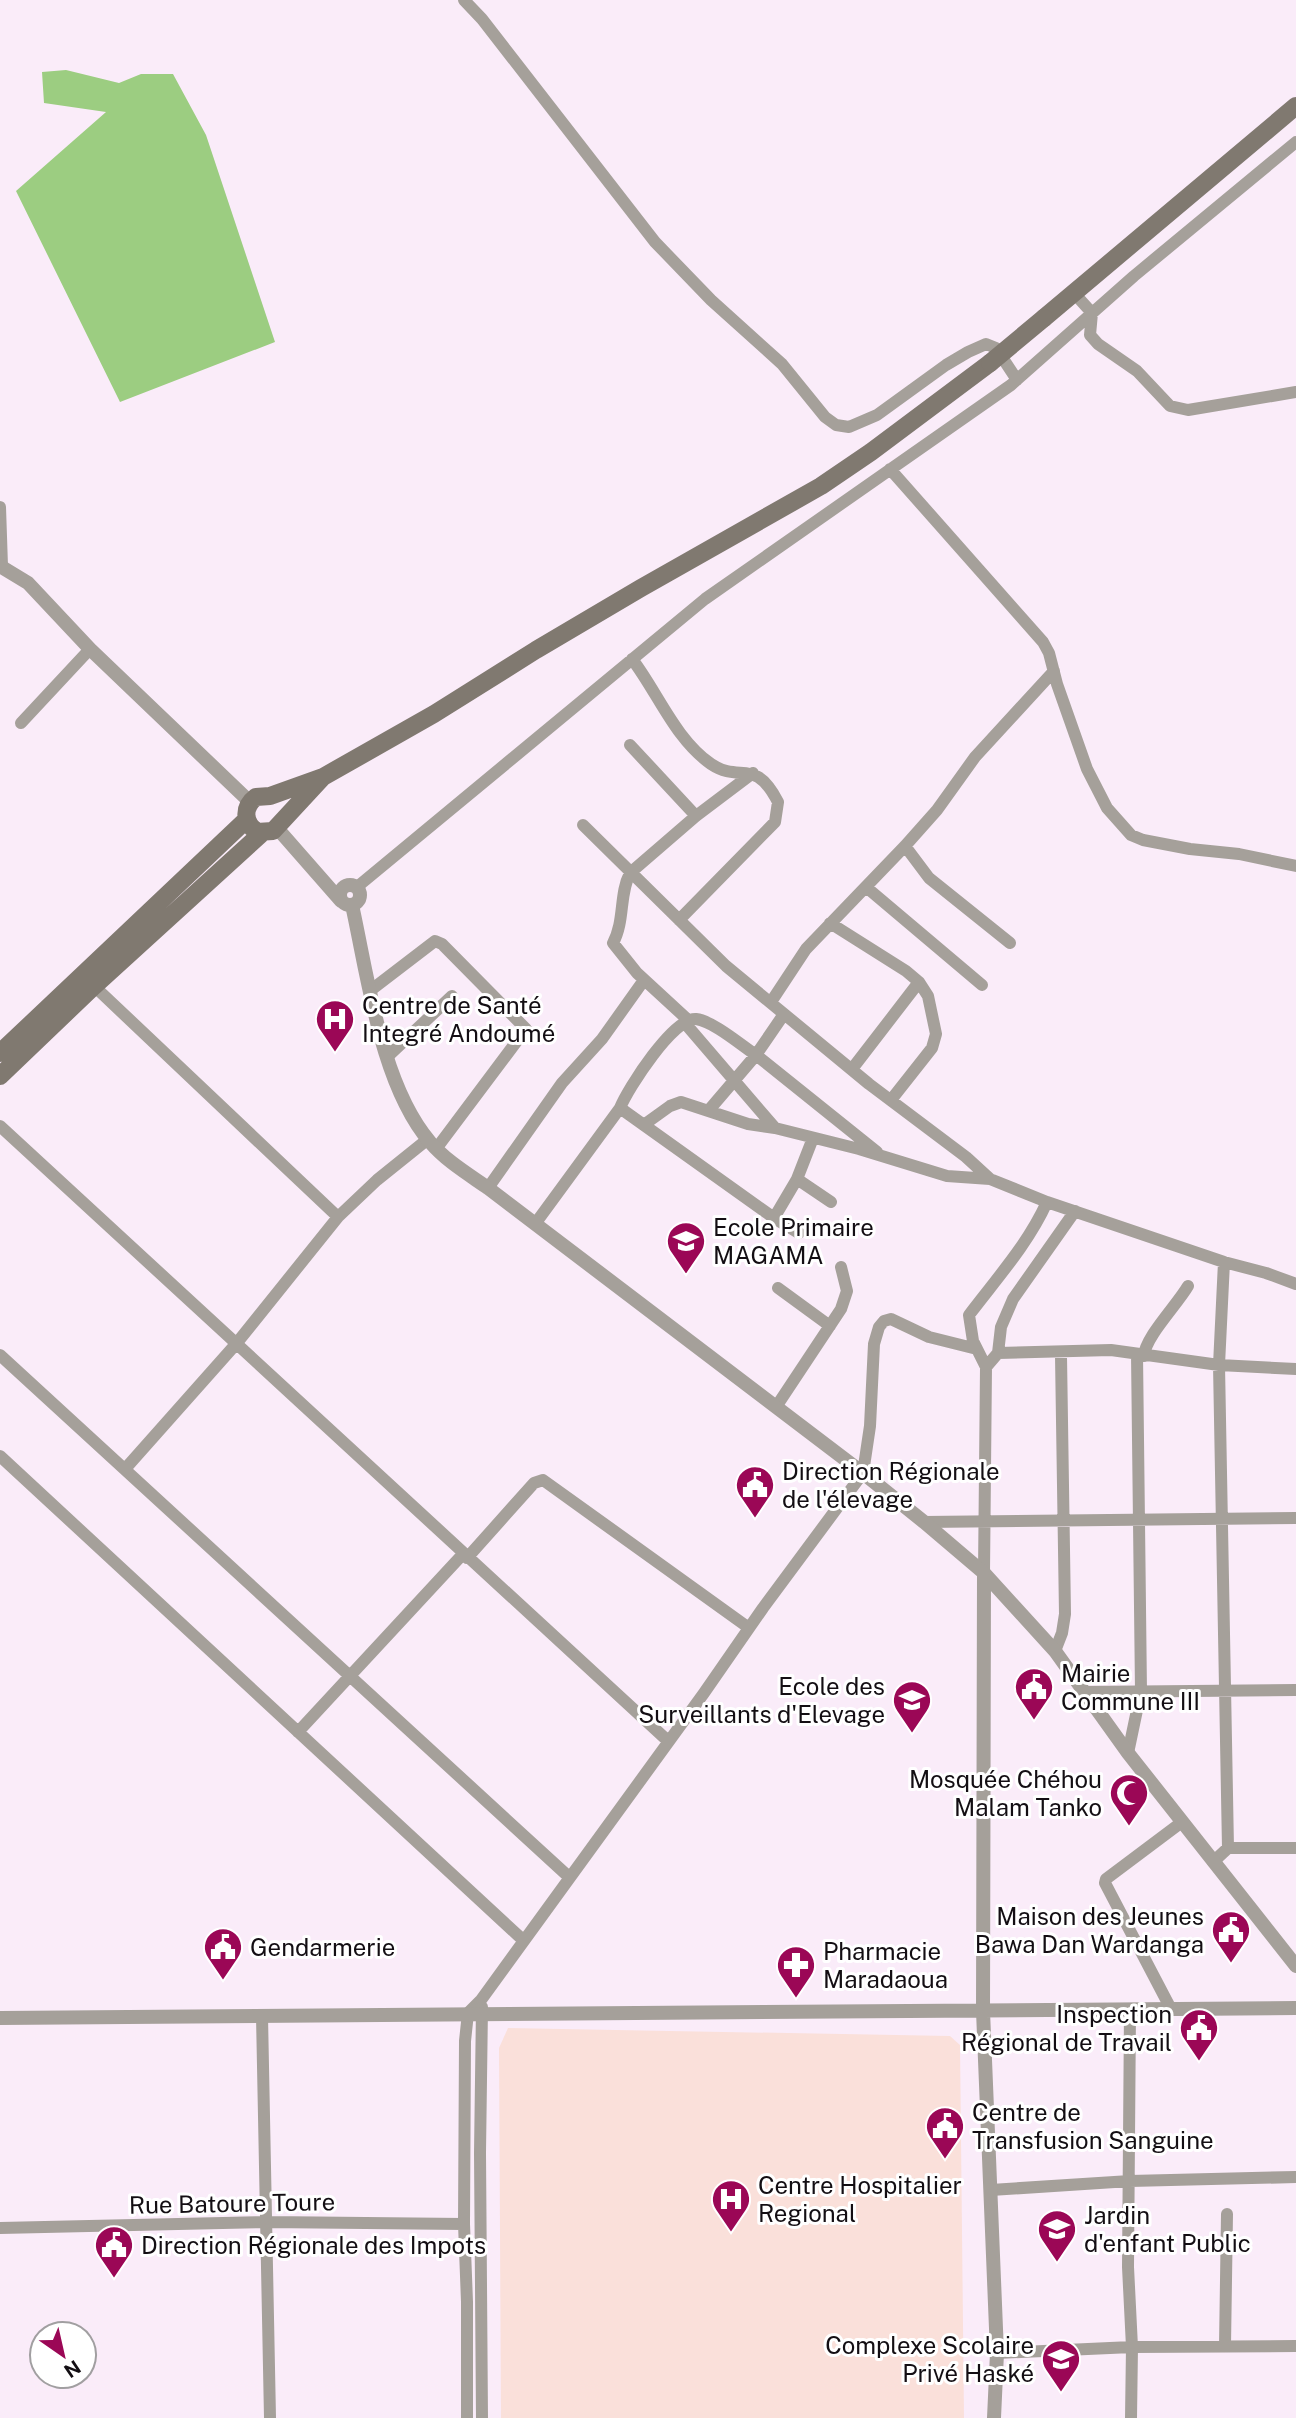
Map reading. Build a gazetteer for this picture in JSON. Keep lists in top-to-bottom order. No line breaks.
{"streets":{"street":["Rue Batoure Toure"]},"places":{"hospital":["Centre de Santé Integré Andoumé","Centre Hospitalier Regional"],"school or university":["Ecole Primaire MAGAMA","Ecole des Surveillants d'Elevage","Jardin d'enfant Public","Complexe Scolaire Privé Haské"],"public building":["Direction Régionale de l'élevage","Mairie Commune III","Maison des Jeunes Bawa Dan Wardanga","Gendarmerie","Inspection Régional de Travail","Centre de Transfusion Sanguine","Direction Régionale des Impots"],"mosque":["Mosquée Chéhou Malam Tanko"],"pharmacy":["Pharmacie Maradaoua"]},"north":"bottom right"}
